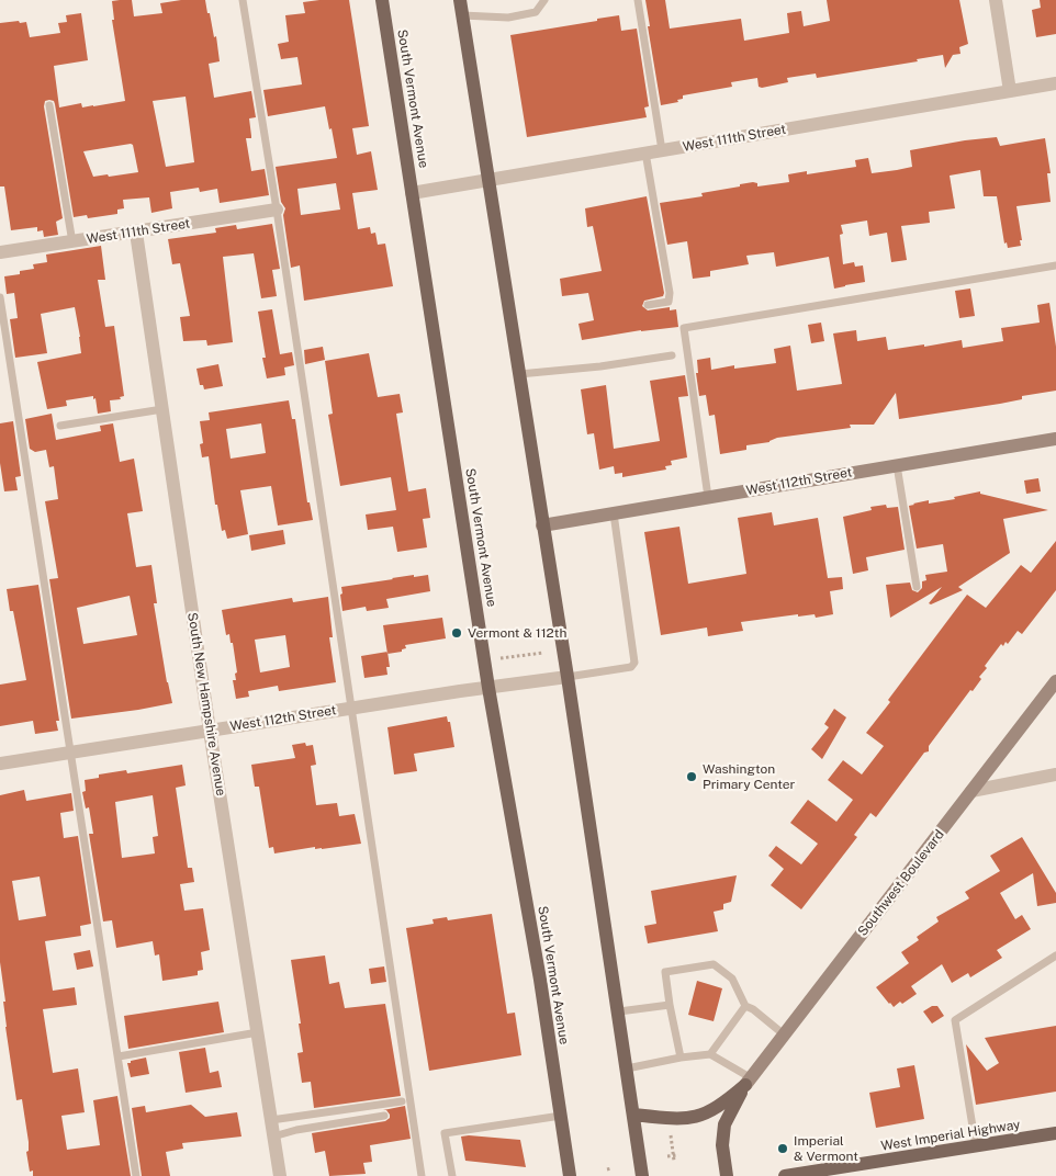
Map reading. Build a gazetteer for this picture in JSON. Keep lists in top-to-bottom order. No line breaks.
{"streets":{"main road":["South Vermont Avenue","West Imperial Highway"],"street":["West 111th Street","West 112th Street","South New Hampshire Avenue","Southwest Boulevard"]},"crossings":[["South Vermont Avenue","West 111th Street"],["South Vermont Avenue","West 112th Street"],["West 111th Street","South New Hampshire Avenue"],["West 112th Street","South New Hampshire Avenue"]],"places":["Vermont & 112th","Washington Primary Center","Imperial & Vermont"]}
